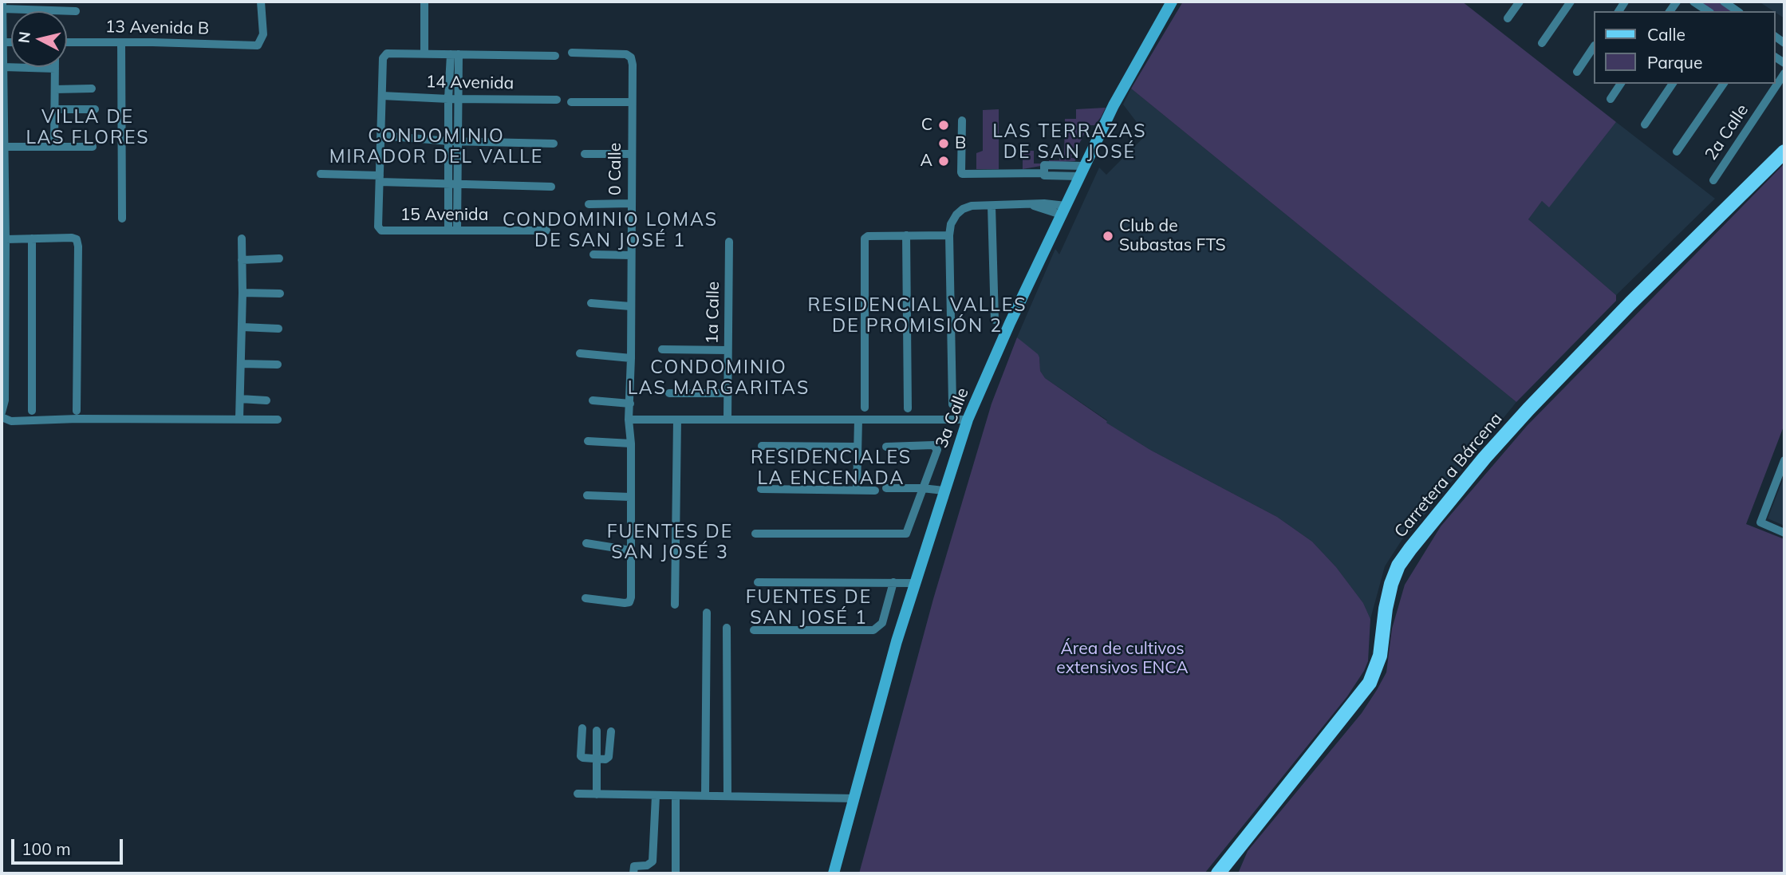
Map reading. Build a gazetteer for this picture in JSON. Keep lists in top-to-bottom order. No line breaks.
{"streets":{"main road":["3a Calle","Carretera a Bárcena"],"street":["13 Avenida B","14 Avenida","2a Calle","0 Calle","15 Avenida","1a Calle"]},"districts":["VILLA DE LAS FLORES","LAS TERRAZAS DE SAN JOSÉ","CONDOMINIO MIRADOR DEL VALLE","CONDOMINIO LOMAS DE SAN JOSÉ 1","RESIDENCIAL VALLES DE PROMISIÓN 2","CONDOMINIO LAS MARGARITAS","RESIDENCIALES LA ENCENADA","FUENTES DE SAN JOSÉ 3","FUENTES DE SAN JOSÉ 1"],"parks":["Área de cultivos extensivos ENCA"],"places":["C","B","A","Club de Subastas FTS"],"legend":["Calle","Parque"],"scale_bar":"100 m","north":"left"}
